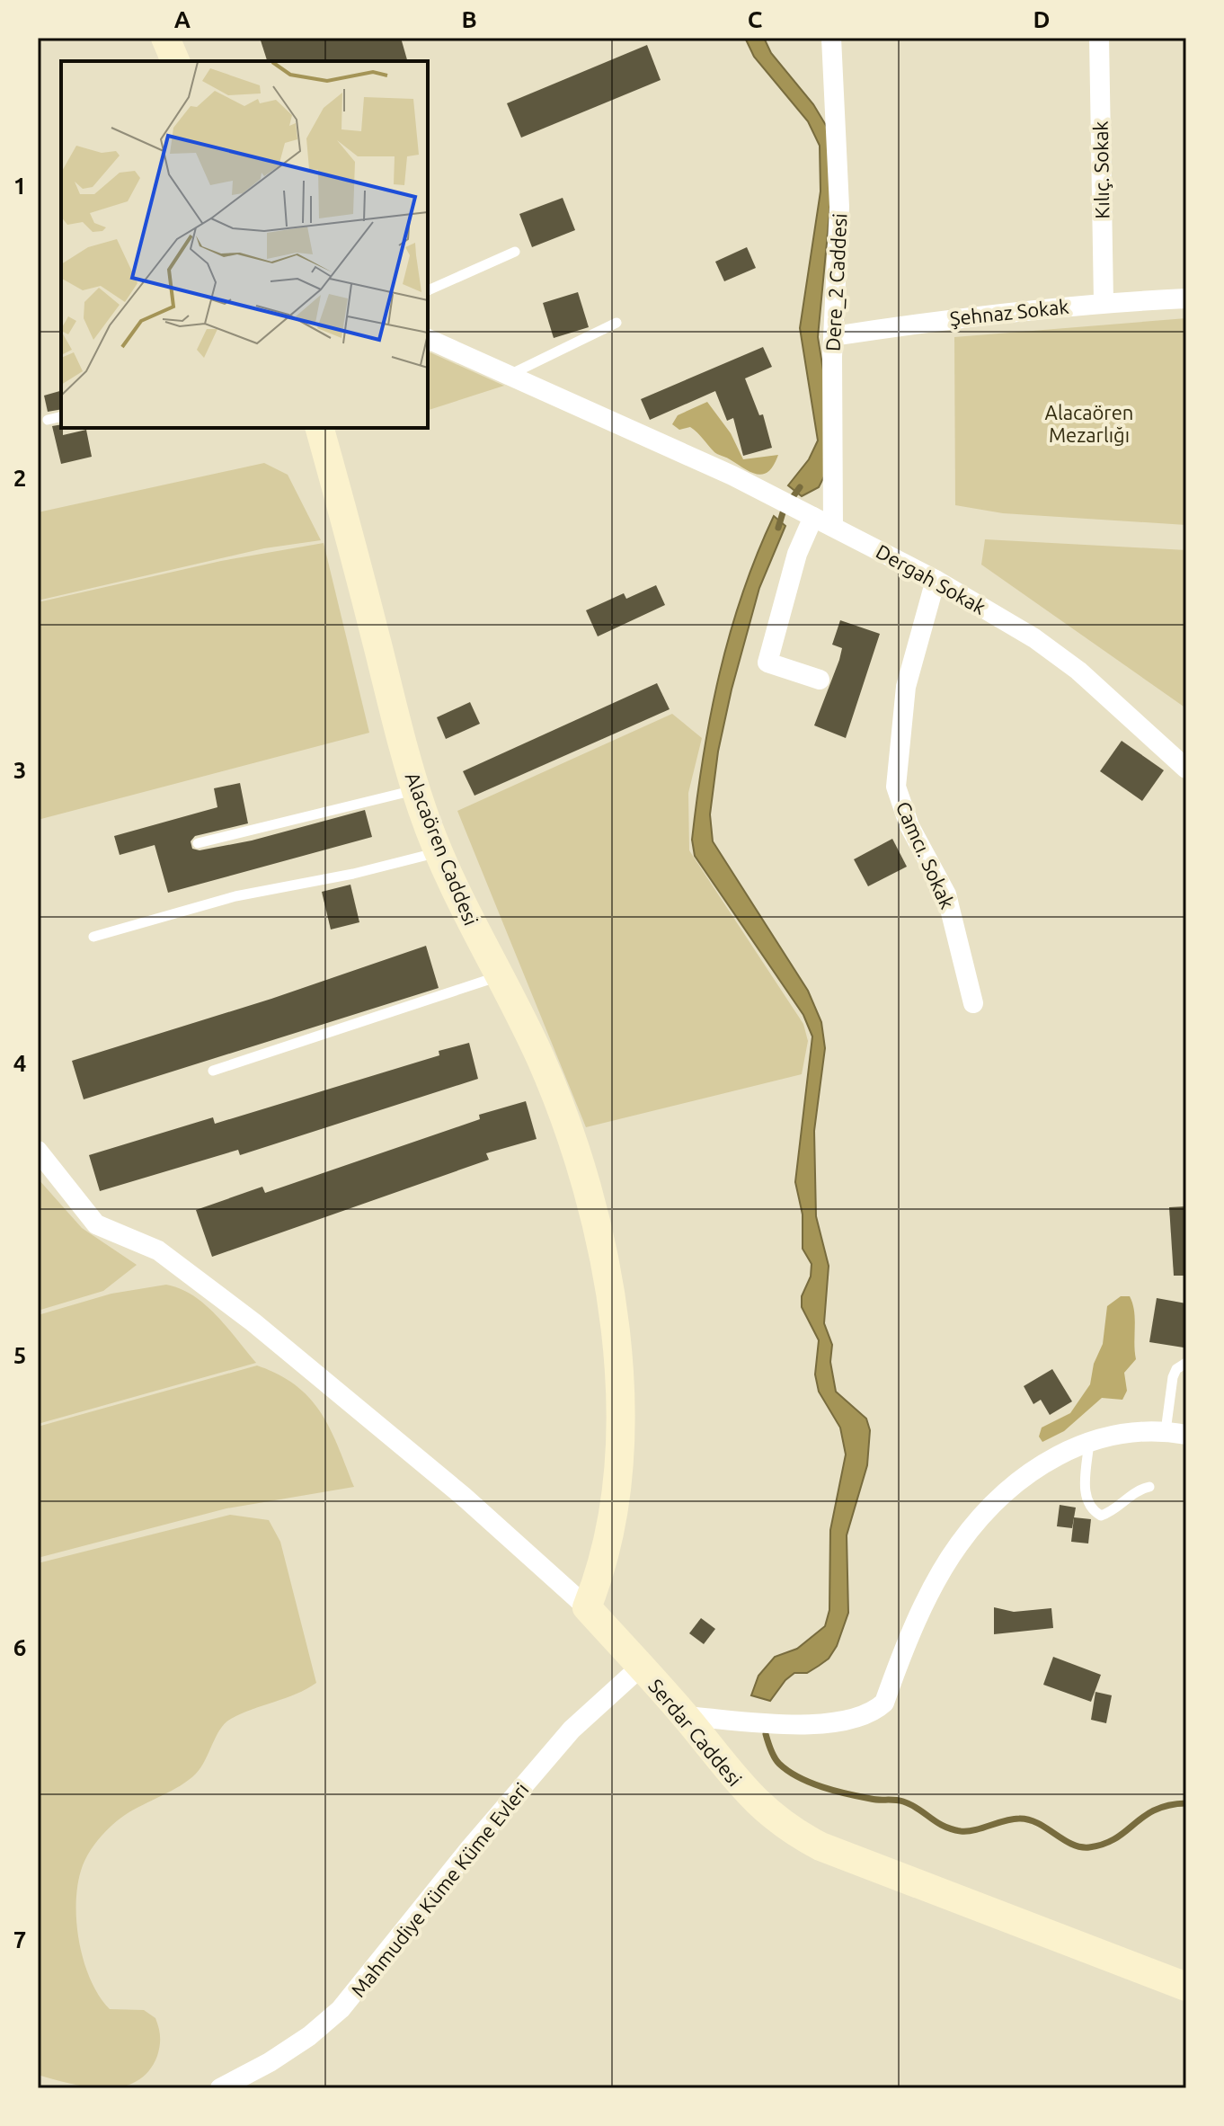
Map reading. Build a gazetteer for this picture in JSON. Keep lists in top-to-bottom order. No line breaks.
{"streets":{"street":["Kılıç. Sokak","Dere_2 Caddesi","Şehnaz Sokak","Dergah Sokak","Alacaören Caddesi","Camcı. Sokak","Serdar Caddesi","Mahmudiye Küme Küme Evleri"]},"crossings":[["Kılıç. Sokak","Şehnaz Sokak"],["Dere_2 Caddesi","Şehnaz Sokak"],["Dere_2 Caddesi","Dergah Sokak"],["Dergah Sokak","Camcı. Sokak"],["Alacaören Caddesi","Serdar Caddesi"],["Serdar Caddesi","Mahmudiye Küme Küme Evleri"]],"parks":["Alacaören Mezarlığı"],"grid":{"columns":["A","B","C","D"],"rows":["1","2","3","4","5","6","7"]}}
